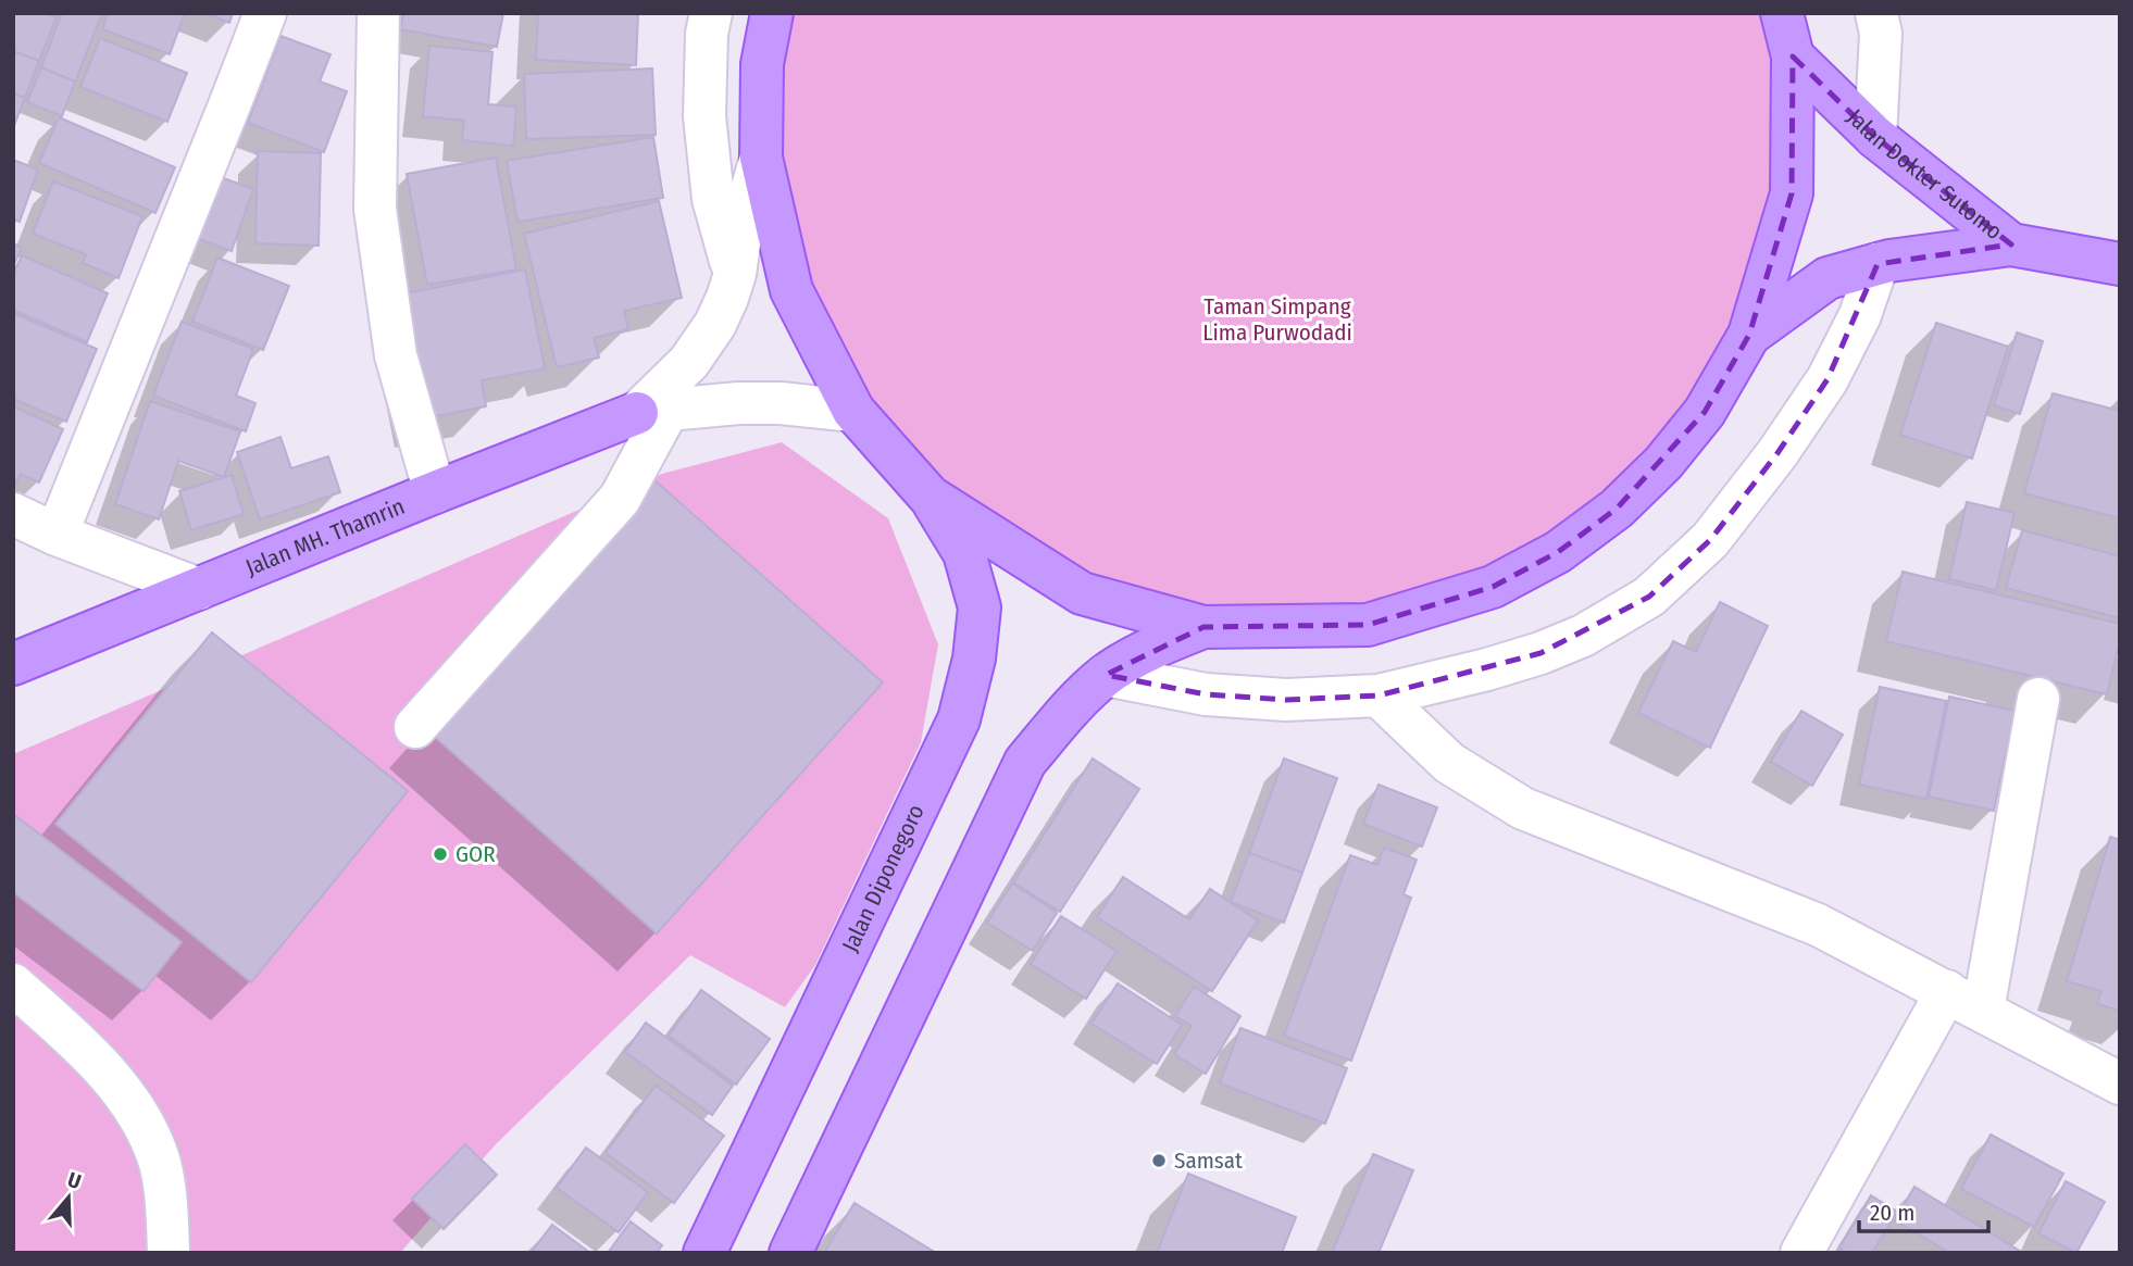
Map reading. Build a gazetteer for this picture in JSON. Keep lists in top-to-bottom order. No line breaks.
{"streets":{"main road":["Jalan Dokter Sutomo","Jalan MH. Thamrin","Jalan Diponegoro"]},"parks":["Taman Simpang Lima Purwodadi"],"places":["GOR","Samsat"],"scale_bar":"20 m","north":"top"}
